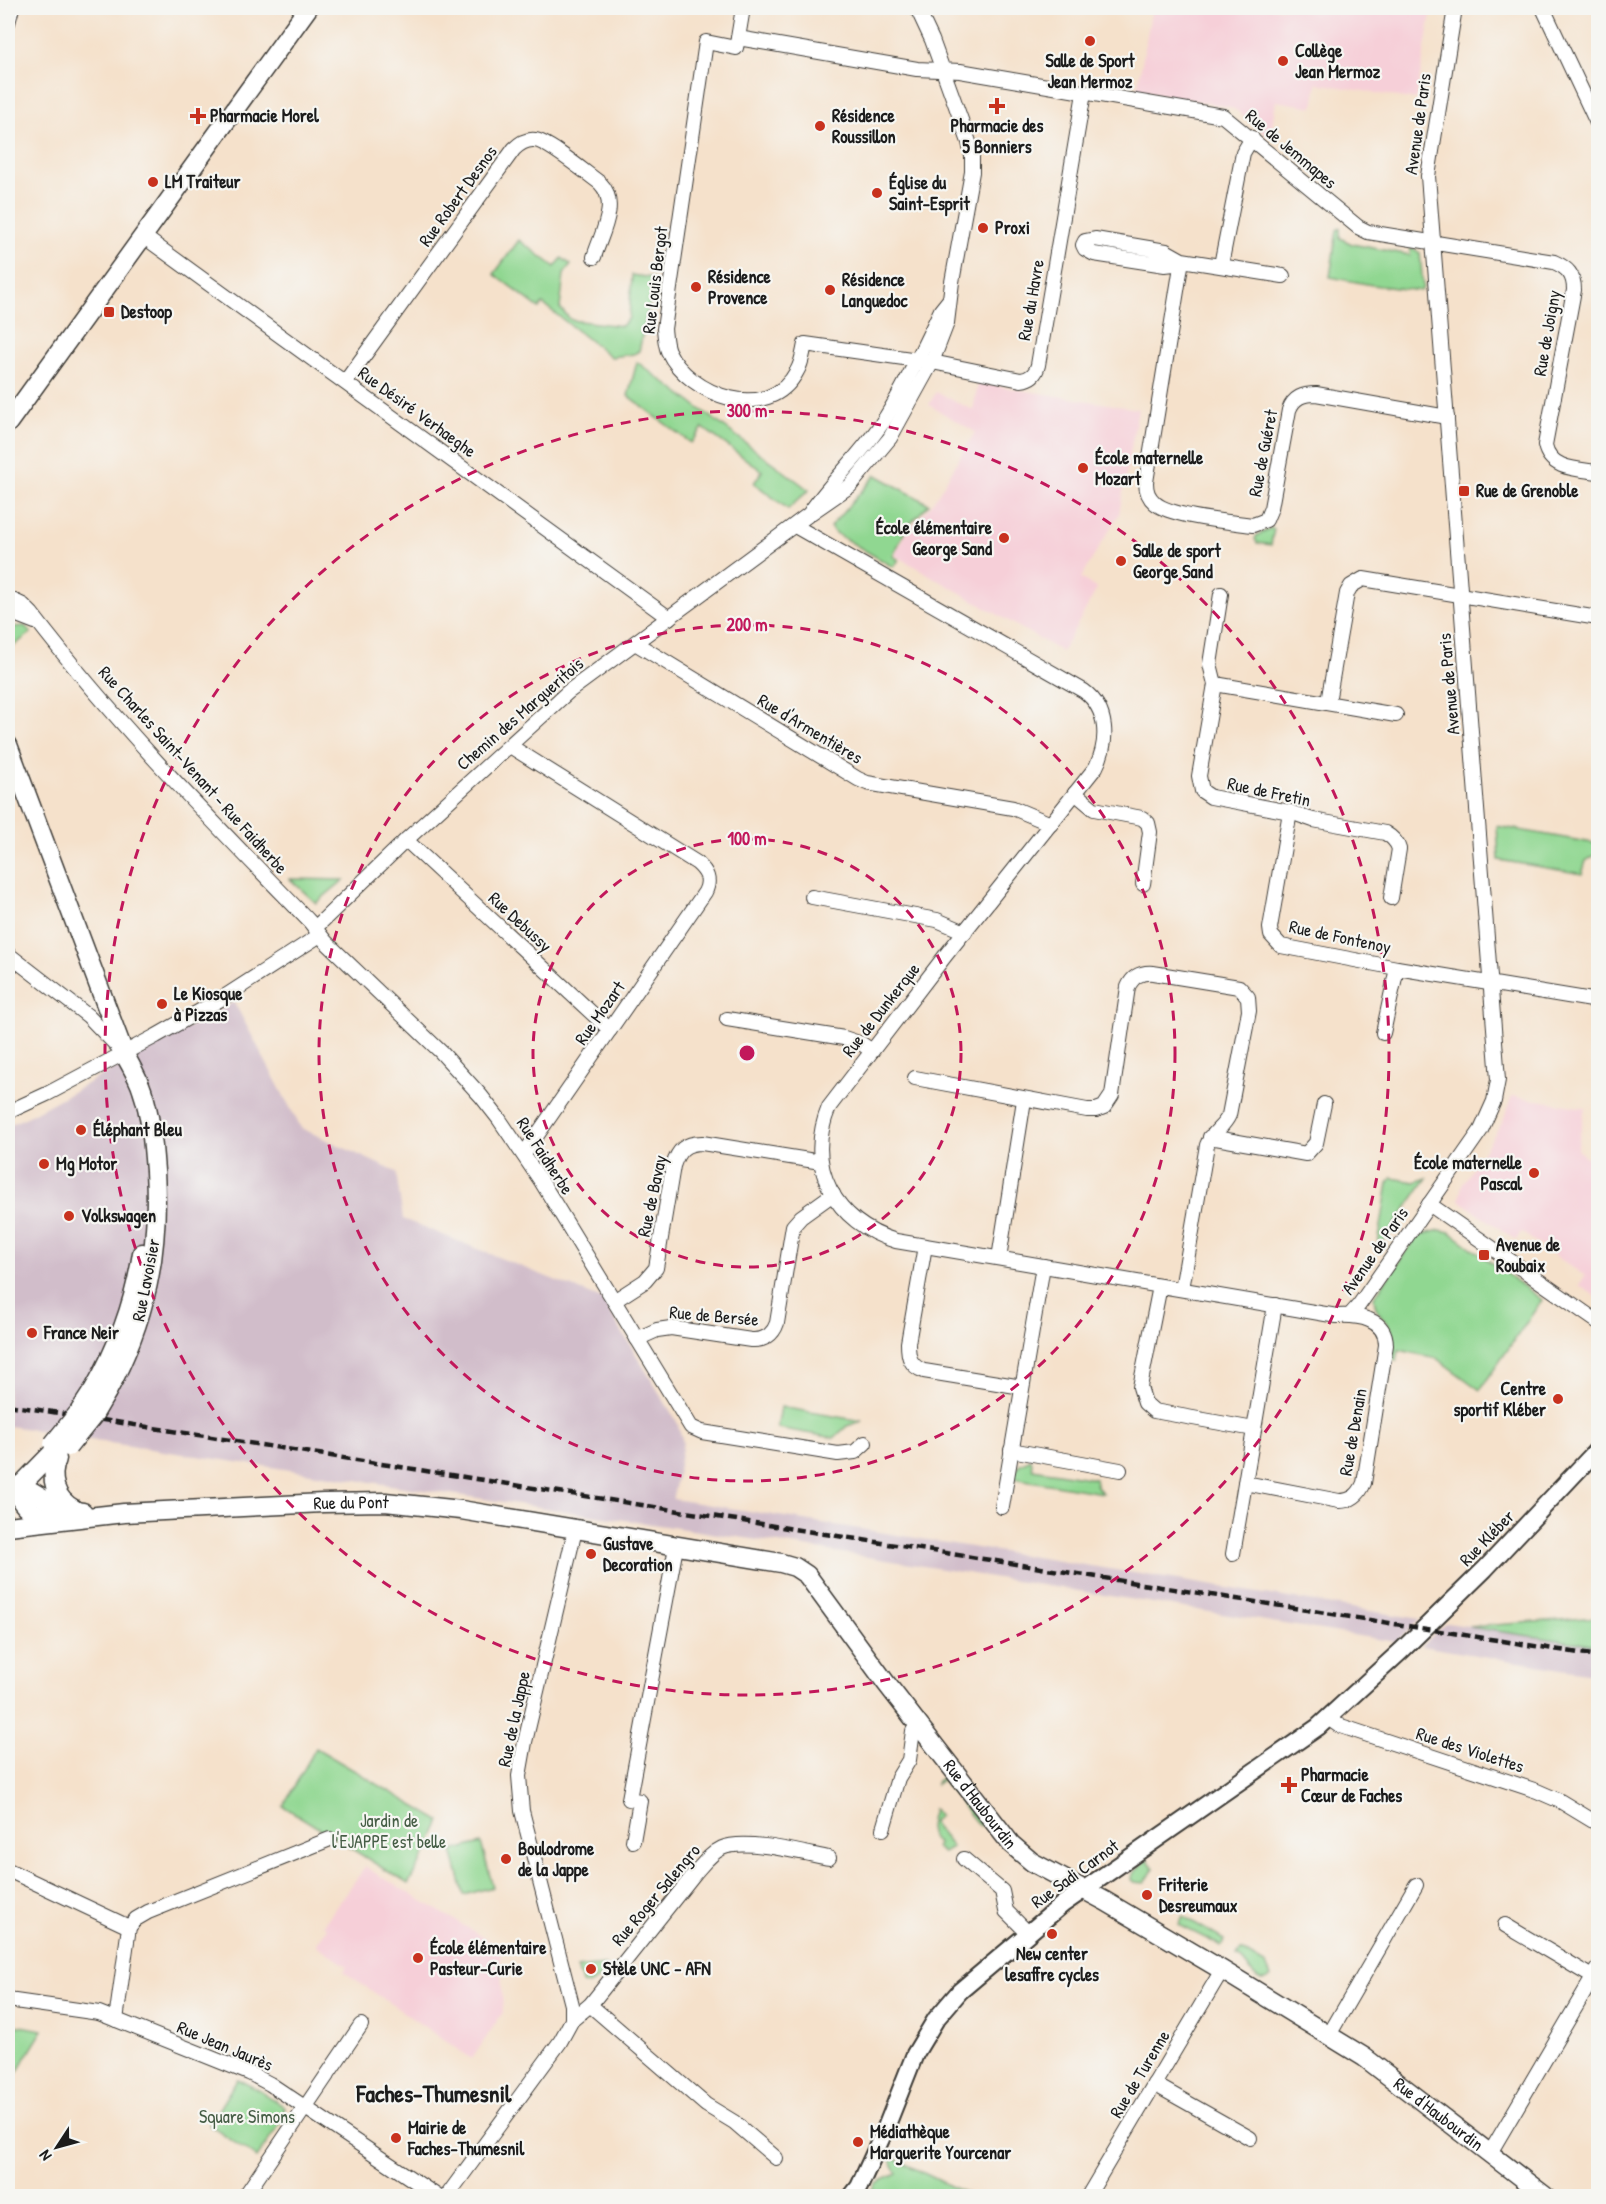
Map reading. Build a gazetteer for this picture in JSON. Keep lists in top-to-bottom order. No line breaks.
{"streets":{"main road":["Rue Lavoisier","Rue du Pont","Rue d'Haubourdin"],"street":["Avenue de Paris","Rue de Jemmapes","Rue Robert Desnos","Rue Louis Bergot","Rue du Havre","Rue de Joigny","Rue Désiré Verhaeghe","Rue de Guéret","Chemin des Margueritois","Rue d'Armentières","Rue Charles Saint-Venant - Rue Faidherbe","Rue de Fretin","Rue Debussy","Rue de Fontenoy","Rue de Dunkerque","Rue Mozart","Rue Faidherbe","Rue de Bavay","Rue de Bersée","Rue de Denain","Rue Kléber","Rue de la Jappe","Rue des Violettes","Rue Sadi Carnot","Rue Roger Salengro","Rue Jean Jaurès","Rue de Turenne"]},"crossings":[["Avenue de Paris","Rue de Jemmapes"],["Avenue de Paris","Rue de Joigny"],["Avenue de Paris","Rue de Guéret"],["Avenue de Paris","Rue de Fontenoy"],["Avenue de Paris","Rue de Dunkerque"],["Avenue de Paris","Rue de Denain"],["Rue de Jemmapes","Rue Louis Bergot"],["Rue de Jemmapes","Rue du Havre"],["Rue de Jemmapes","Rue de Joigny"],["Rue Robert Desnos","Rue Désiré Verhaeghe"],["Rue Louis Bergot","Rue du Havre"],["Rue Désiré Verhaeghe","Chemin des Margueritois"],["Chemin des Margueritois","Rue d'Armentières"],["Chemin des Margueritois","Rue Charles Saint-Venant - Rue Faidherbe"],["Chemin des Margueritois","Rue Debussy"],["Chemin des Margueritois","Rue de Dunkerque"],["Chemin des Margueritois","Rue Mozart"],["Chemin des Margueritois","Rue Faidherbe"],["Chemin des Margueritois","Rue Lavoisier"],["Rue d'Armentières","Rue de Dunkerque"],["Rue Charles Saint-Venant - Rue Faidherbe","Rue Faidherbe"],["Rue de Fretin","Rue de Fontenoy"],["Rue Debussy","Rue Mozart"],["Rue de Dunkerque","Rue de Bavay"],["Rue de Dunkerque","Rue de Bersée"],["Rue de Dunkerque","Rue de Denain"],["Rue Mozart","Rue Faidherbe"],["Rue Faidherbe","Rue de Bavay"],["Rue Faidherbe","Rue de Bersée"],["Rue Lavoisier","Rue du Pont"],["Rue du Pont","Rue de la Jappe"],["Rue du Pont","Rue d'Haubourdin"],["Rue Kléber","Rue Sadi Carnot"],["Rue de la Jappe","Rue d'Haubourdin"],["Rue de la Jappe","Rue Roger Salengro"],["Rue des Violettes","Rue Sadi Carnot"],["Rue d'Haubourdin","Rue Sadi Carnot"],["Rue d'Haubourdin","Rue de Turenne"]],"districts":["Faches-Thumesnil"],"parks":["Jardin de l'EJAPPE est belle","Square Simons"],"places":{"other":["Salle de Sport Jean Mermoz","Collège Jean Mermoz","Résidence Roussillon","LM Traiteur","Église du Saint-Esprit","Proxi","Résidence Provence","Résidence Languedoc","École maternelle Mozart","École élémentaire George Sand","Salle de sport George Sand","Le Kiosque à Pizzas","Éléphant Bleu","Mg Motor","École maternelle Pascal","Volkswagen","France Neir","Centre sportif Kléber","Gustave Decoration","Boulodrome de la Jappe","Friterie Desreumaux","New center lesaffre cycles","École élémentaire Pasteur-Curie","Stèle UNC - AFN","Mairie de Faches-Thumesnil","Médiathèque Marguerite Yourcenar"],"health":["Pharmacie des 5 Bonniers","Pharmacie Morel","Pharmacie Cœur de Faches"],"transit":["Destoop","Rue de Grenoble","Avenue de Roubaix"]},"north":"bottom left","rings":["300 m","200 m","100 m"]}
